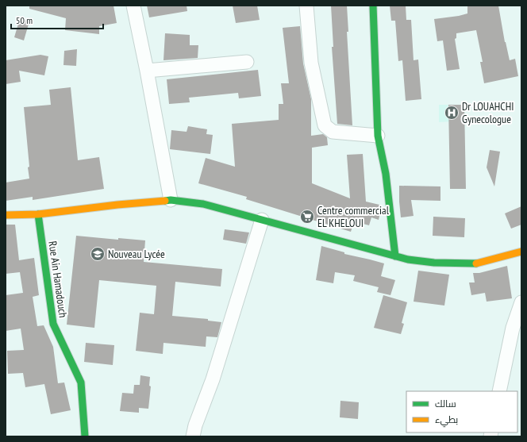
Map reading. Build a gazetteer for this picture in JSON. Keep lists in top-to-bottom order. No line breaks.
{"streets":{"main road":["Rue Ain Hamadouch"]},"places":{"hospital":["Dr LOUAHCHI Gynecologue"],"supermarket":["Centre commercial EL KHELOUI"],"school or university":["Nouveau Lycée"]},"legend":["سالك","بطيء"],"scale_bar":"50 m"}
